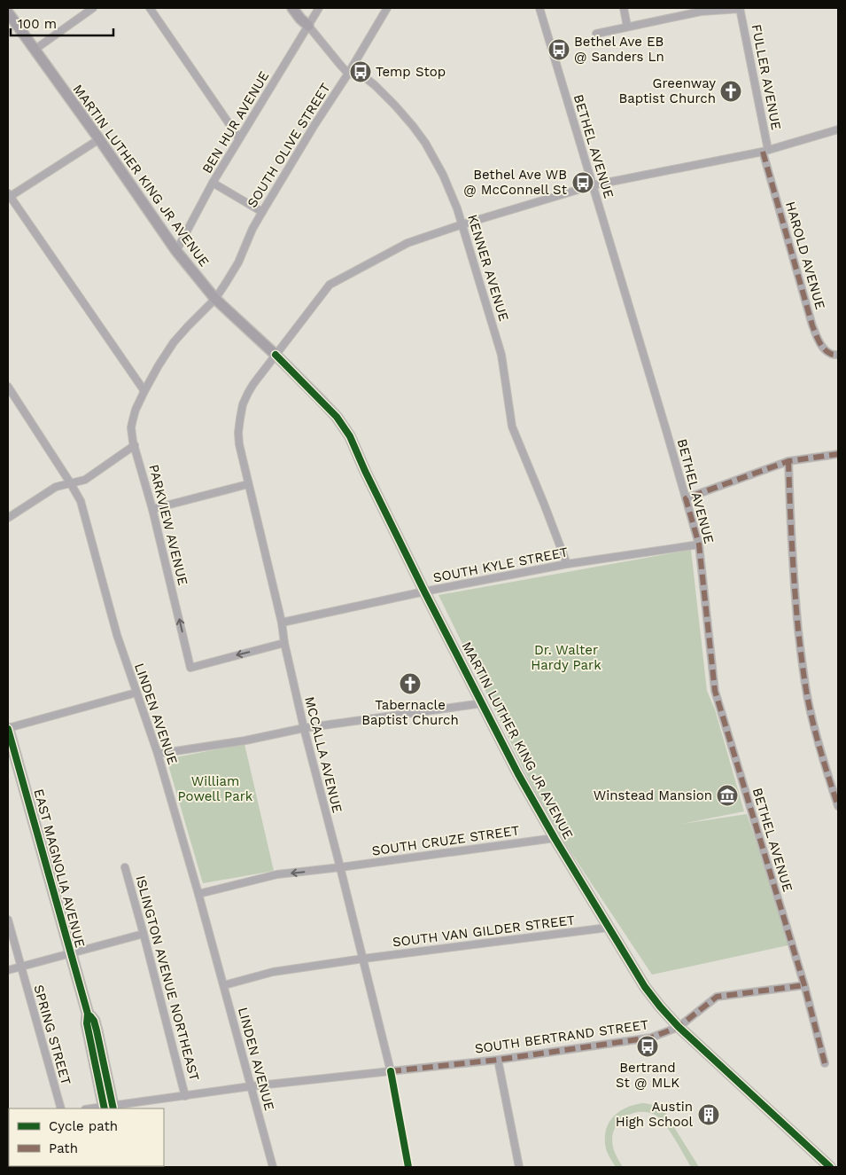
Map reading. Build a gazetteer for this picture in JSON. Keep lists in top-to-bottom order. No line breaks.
{"streets":{"main road":["MARTIN LUTHER KING JR AVENUE","EAST MAGNOLIA AVENUE"],"street":["FULLER AVENUE","BEN HUR AVENUE","SOUTH OLIVE STREET","BETHEL AVENUE","HAROLD AVENUE","KENNER AVENUE","PARKVIEW AVENUE","SOUTH KYLE STREET","LINDEN AVENUE","MCCALLA AVENUE","SOUTH CRUZE STREET","SOUTH VAN GILDER STREET","ISLINGTON AVENUE NORTHEAST","SPRING STREET","SOUTH BERTRAND STREET"]},"crossings":[["FULLER AVENUE","HAROLD AVENUE"],["FULLER AVENUE","MCCALLA AVENUE"],["BEN HUR AVENUE","MARTIN LUTHER KING JR AVENUE"],["BEN HUR AVENUE","KENNER AVENUE"],["SOUTH OLIVE STREET","MARTIN LUTHER KING JR AVENUE"],["SOUTH OLIVE STREET","KENNER AVENUE"],["SOUTH OLIVE STREET","PARKVIEW AVENUE"],["BETHEL AVENUE","SOUTH KYLE STREET"],["BETHEL AVENUE","MCCALLA AVENUE"],["BETHEL AVENUE","SOUTH BERTRAND STREET"],["MARTIN LUTHER KING JR AVENUE","PARKVIEW AVENUE"],["MARTIN LUTHER KING JR AVENUE","SOUTH KYLE STREET"],["MARTIN LUTHER KING JR AVENUE","MCCALLA AVENUE"],["MARTIN LUTHER KING JR AVENUE","SOUTH CRUZE STREET"],["MARTIN LUTHER KING JR AVENUE","SOUTH VAN GILDER STREET"],["MARTIN LUTHER KING JR AVENUE","SOUTH BERTRAND STREET"],["HAROLD AVENUE","MCCALLA AVENUE"],["KENNER AVENUE","SOUTH KYLE STREET"],["KENNER AVENUE","MCCALLA AVENUE"],["PARKVIEW AVENUE","MCCALLA AVENUE"],["SOUTH KYLE STREET","MCCALLA AVENUE"],["LINDEN AVENUE","SOUTH CRUZE STREET"],["LINDEN AVENUE","SOUTH VAN GILDER STREET"],["LINDEN AVENUE","SOUTH BERTRAND STREET"],["MCCALLA AVENUE","SOUTH CRUZE STREET"],["MCCALLA AVENUE","SOUTH VAN GILDER STREET"],["MCCALLA AVENUE","SOUTH BERTRAND STREET"],["EAST MAGNOLIA AVENUE","SOUTH BERTRAND STREET"],["ISLINGTON AVENUE NORTHEAST","SOUTH BERTRAND STREET"]],"one_way":["SOUTH CRUZE STREET"],"parks":["Dr. Walter Hardy Park","William Powell Park"],"places":{"bus stop":["Bethel Ave EB @ Sanders Ln","Temp Stop","Bethel Ave WB @ McConnell St","Bertrand St @ MLK"],"church":["Greenway Baptist Church","Tabernacle Baptist Church"],"museum":["Winstead Mansion"],"building":["Austin High School"]},"legend":["Cycle path","Path"],"scale_bar":"100 m"}
